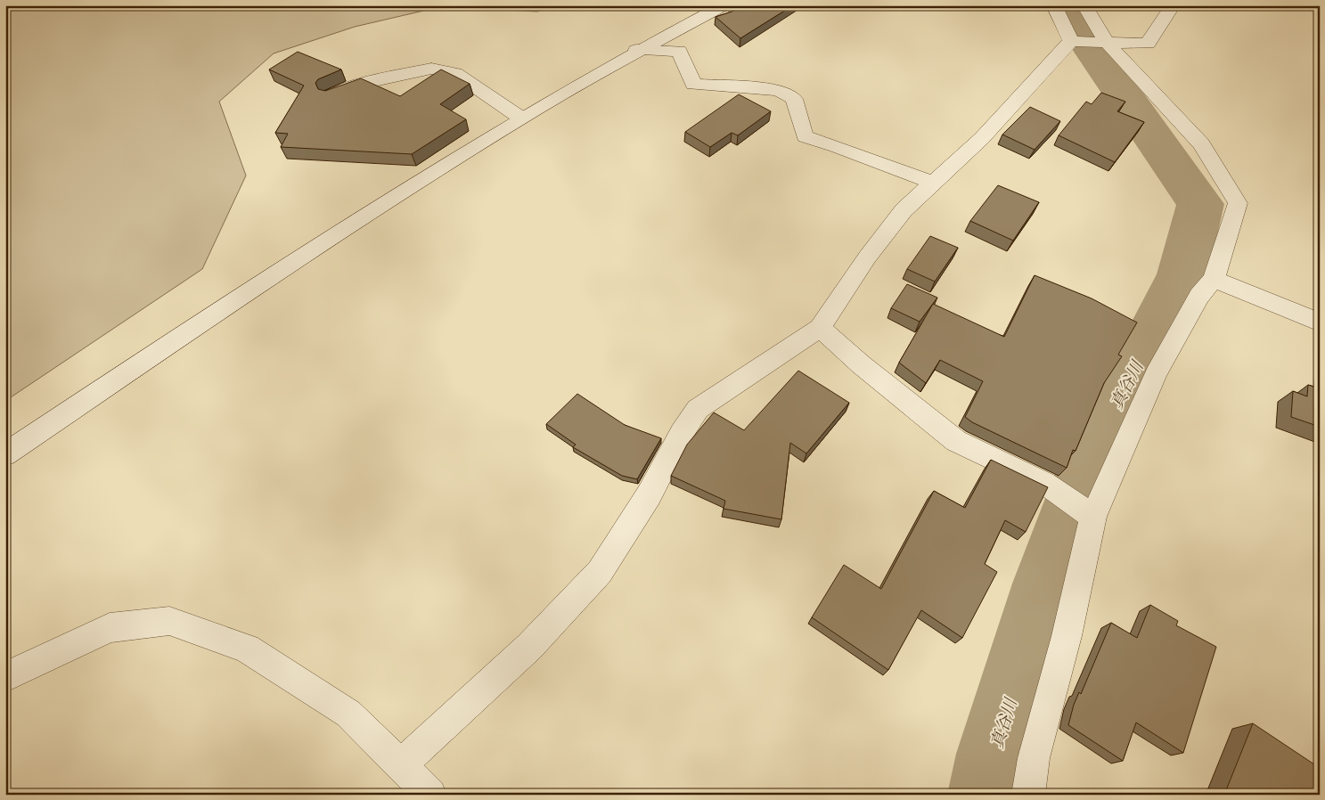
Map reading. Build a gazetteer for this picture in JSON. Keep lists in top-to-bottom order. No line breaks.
{"water":["真谷川"]}
